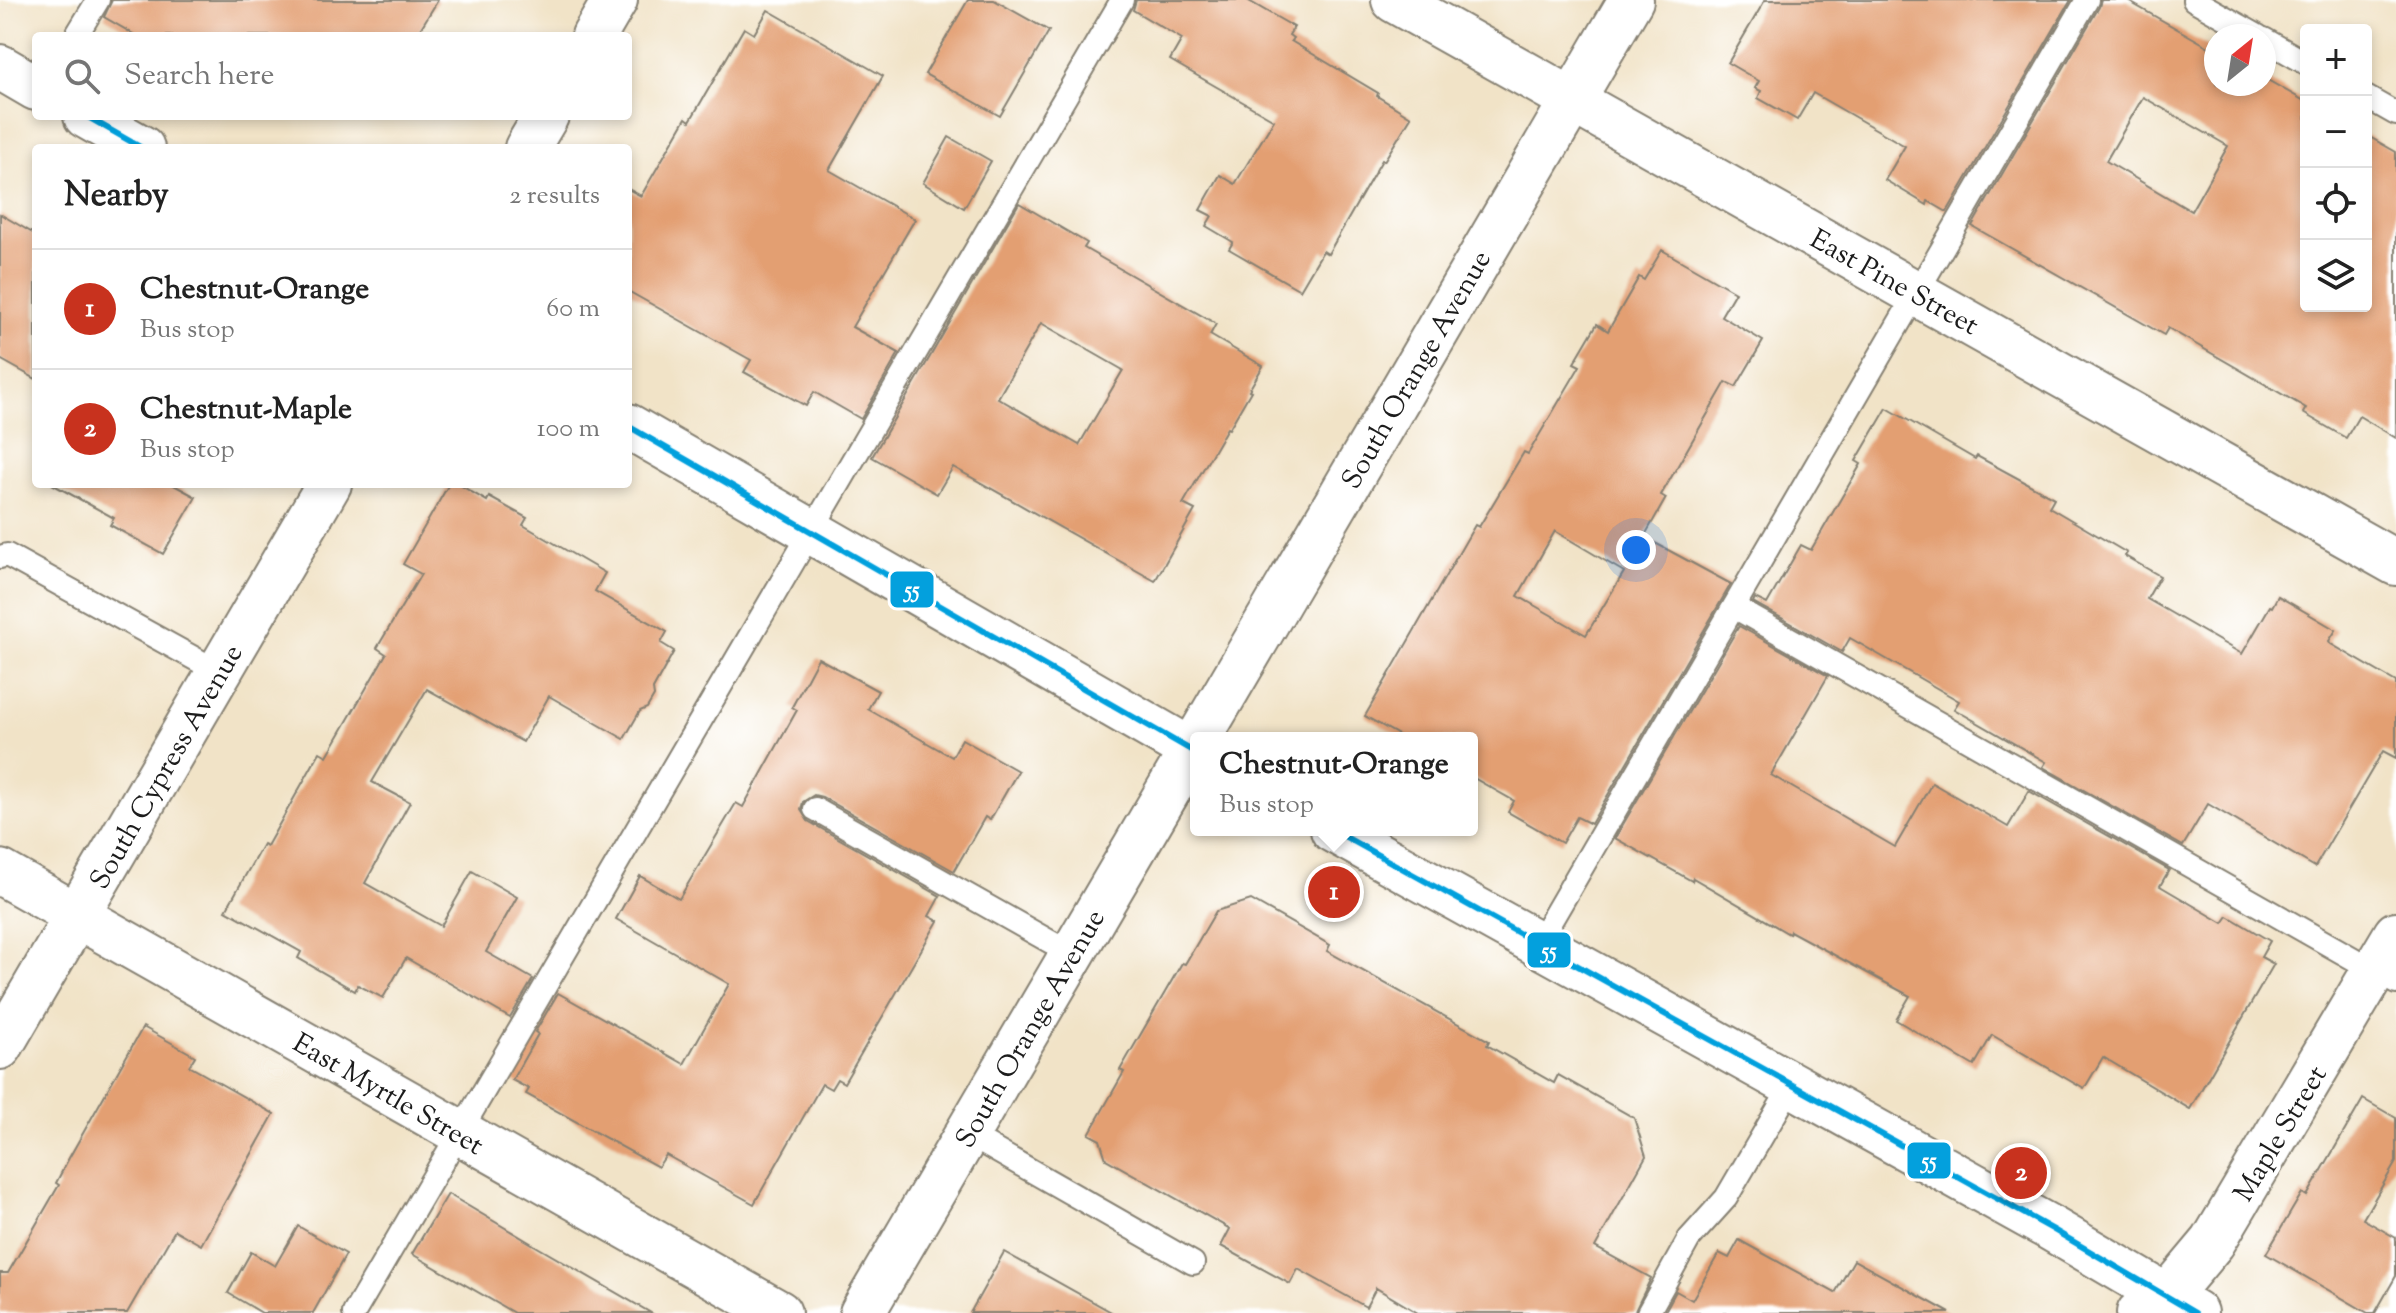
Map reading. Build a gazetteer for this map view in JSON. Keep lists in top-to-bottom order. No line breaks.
{"streets":{"street":["East Pine Street","South Orange Avenue","South Cypress Avenue","East Myrtle Street","Maple Street"]},"crossings":[["East Pine Street","South Orange Avenue"],["South Cypress Avenue","East Myrtle Street"]],"lines":["transit line 55"],"north":"top right","page":{"map_buttons":["+","−"],"search":"Search here","heading":["Nearby","2 results"],"list":[{"mark":"1","name":"Chestnut-Orange","note":"Bus stop","value":"60 m"},{"mark":"2","name":"Chestnut-Maple","note":"Bus stop","value":"100 m"}],"popup":["Chestnut-Orange","Bus stop"],"pins":["1","2"]}}
